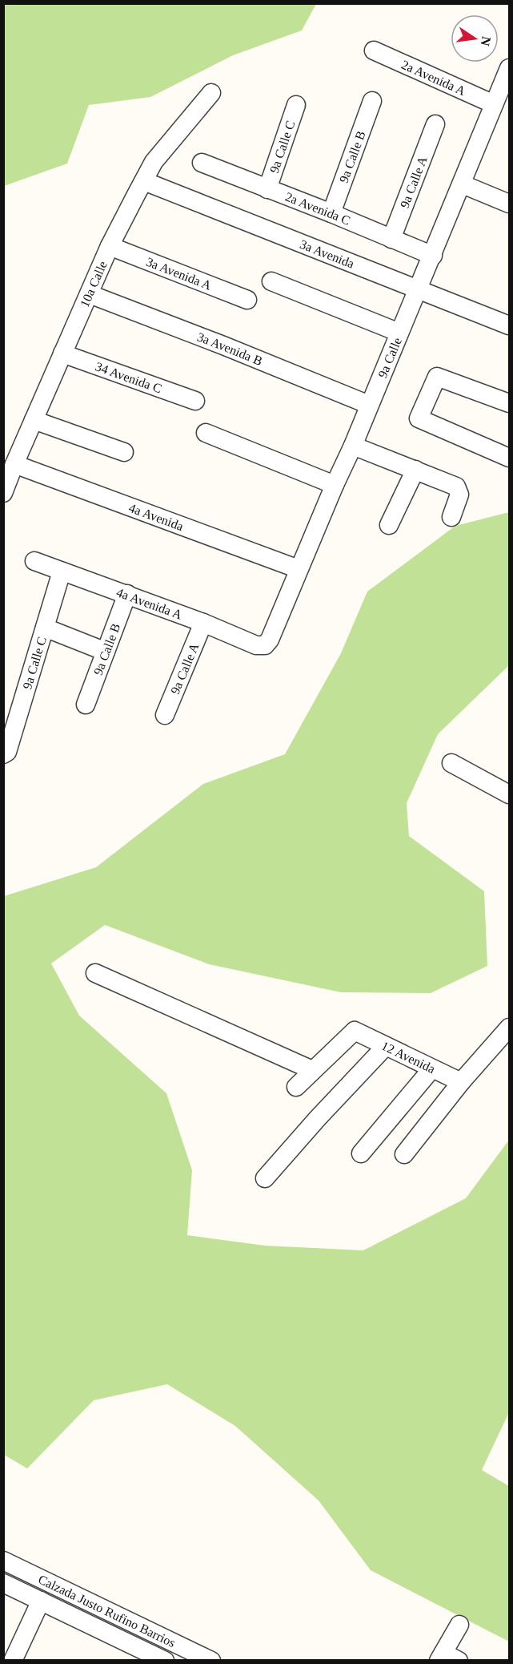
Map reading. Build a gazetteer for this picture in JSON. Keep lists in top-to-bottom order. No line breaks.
{"streets":{"street":["2a Avenida A","9a Calle C","9a Calle B","9a Calle A","2a Avenida C","3a Avenida","3a Avenida A","10a Calle","3a Avenida B","9a Calle","34 Avenida C","4a Avenida","4a Avenida A","12 Avenida","Calzada Justo Rufino Barrios"]},"crossings":[["2a Avenida A","9a Calle"],["9a Calle C","2a Avenida C"],["9a Calle C","4a Avenida A"],["9a Calle B","2a Avenida C"],["9a Calle B","4a Avenida A"],["9a Calle A","2a Avenida C"],["9a Calle A","4a Avenida A"],["2a Avenida C","9a Calle"],["3a Avenida","10a Calle"],["3a Avenida","9a Calle"],["3a Avenida A","10a Calle"],["10a Calle","3a Avenida B"],["10a Calle","34 Avenida C"],["10a Calle","4a Avenida"],["3a Avenida B","9a Calle"],["9a Calle","4a Avenida"],["9a Calle","4a Avenida A"]],"north":"right"}
